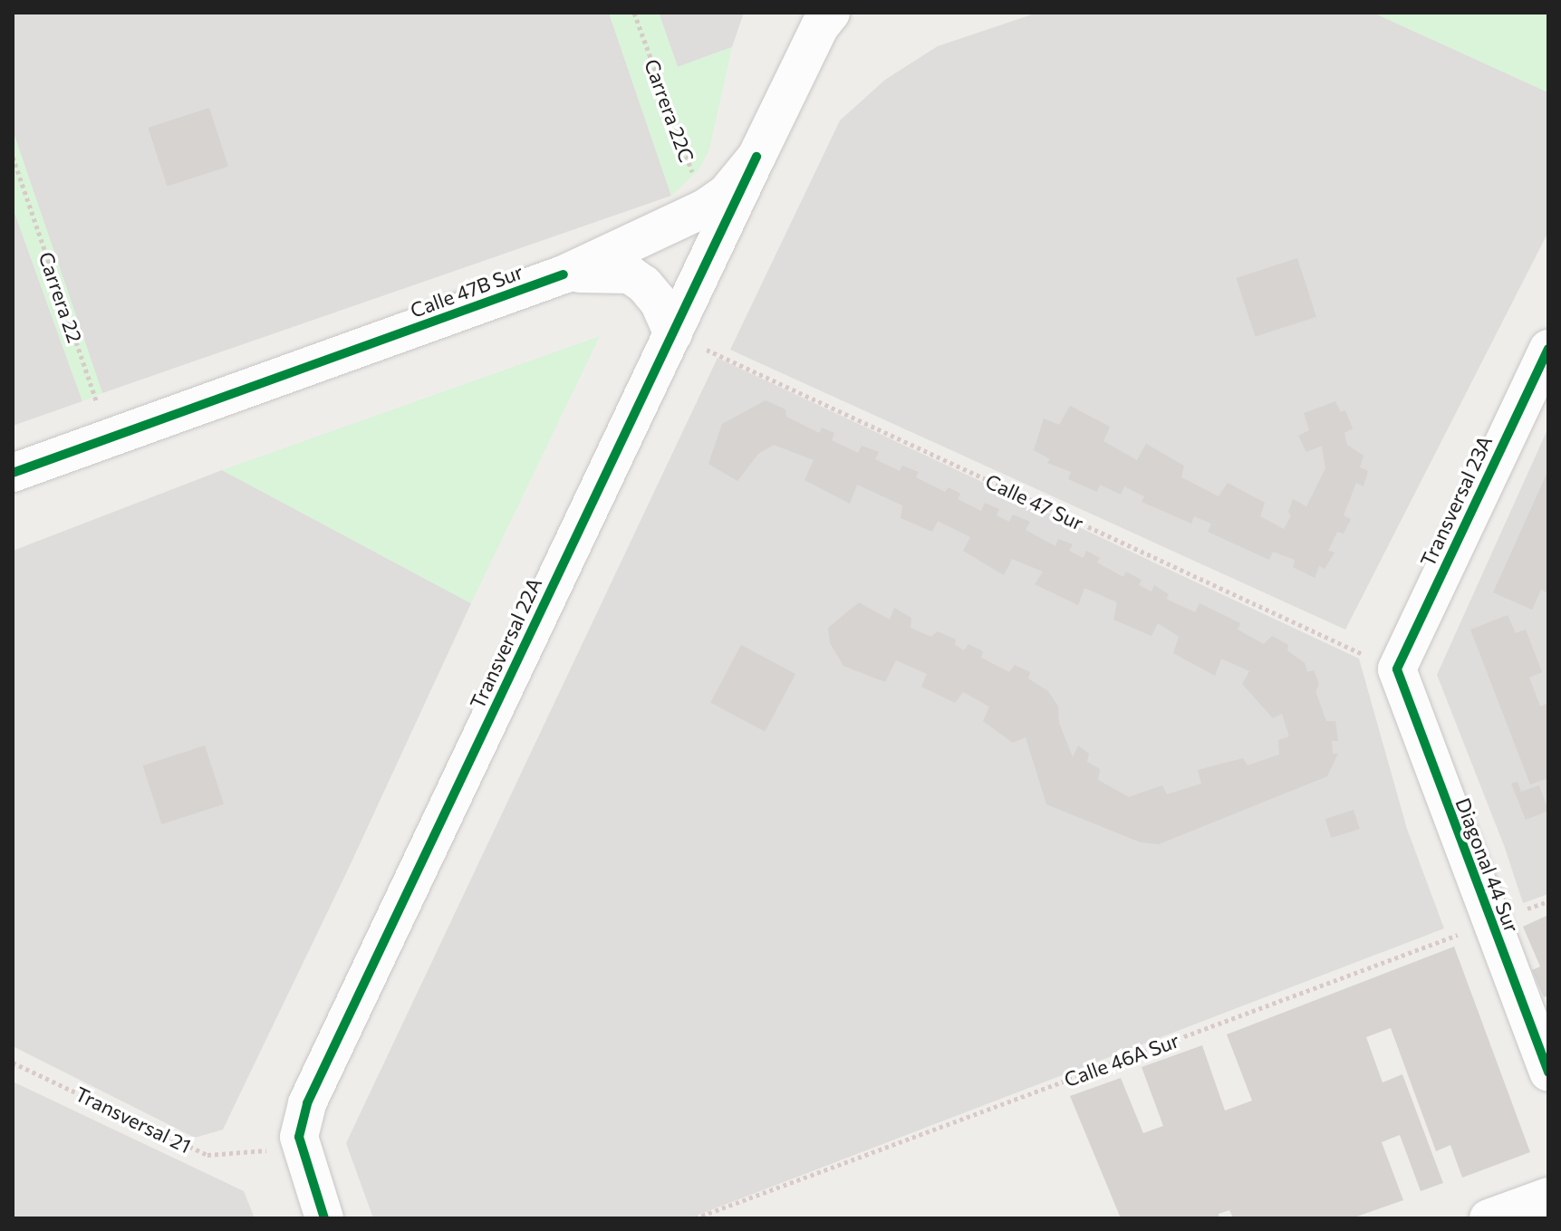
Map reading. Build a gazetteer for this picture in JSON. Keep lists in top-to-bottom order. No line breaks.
{"streets":{"street":["Calle 47B Sur","Transversal 23A","Transversal 22A","Diagonal 44 Sur"],"path":["Carrera 22C","Carrera 22","Calle 47 Sur","Calle 46A Sur","Transversal 21"]},"crossings":[["Carrera 22C","Calle 47B Sur"],["Calle 47B Sur","Carrera 22"],["Calle 47B Sur","Transversal 22A"],["Transversal 23A","Calle 47 Sur"],["Transversal 23A","Diagonal 44 Sur"],["Calle 47 Sur","Transversal 22A"],["Calle 47 Sur","Diagonal 44 Sur"],["Transversal 22A","Transversal 21"],["Diagonal 44 Sur","Calle 46A Sur"]]}
